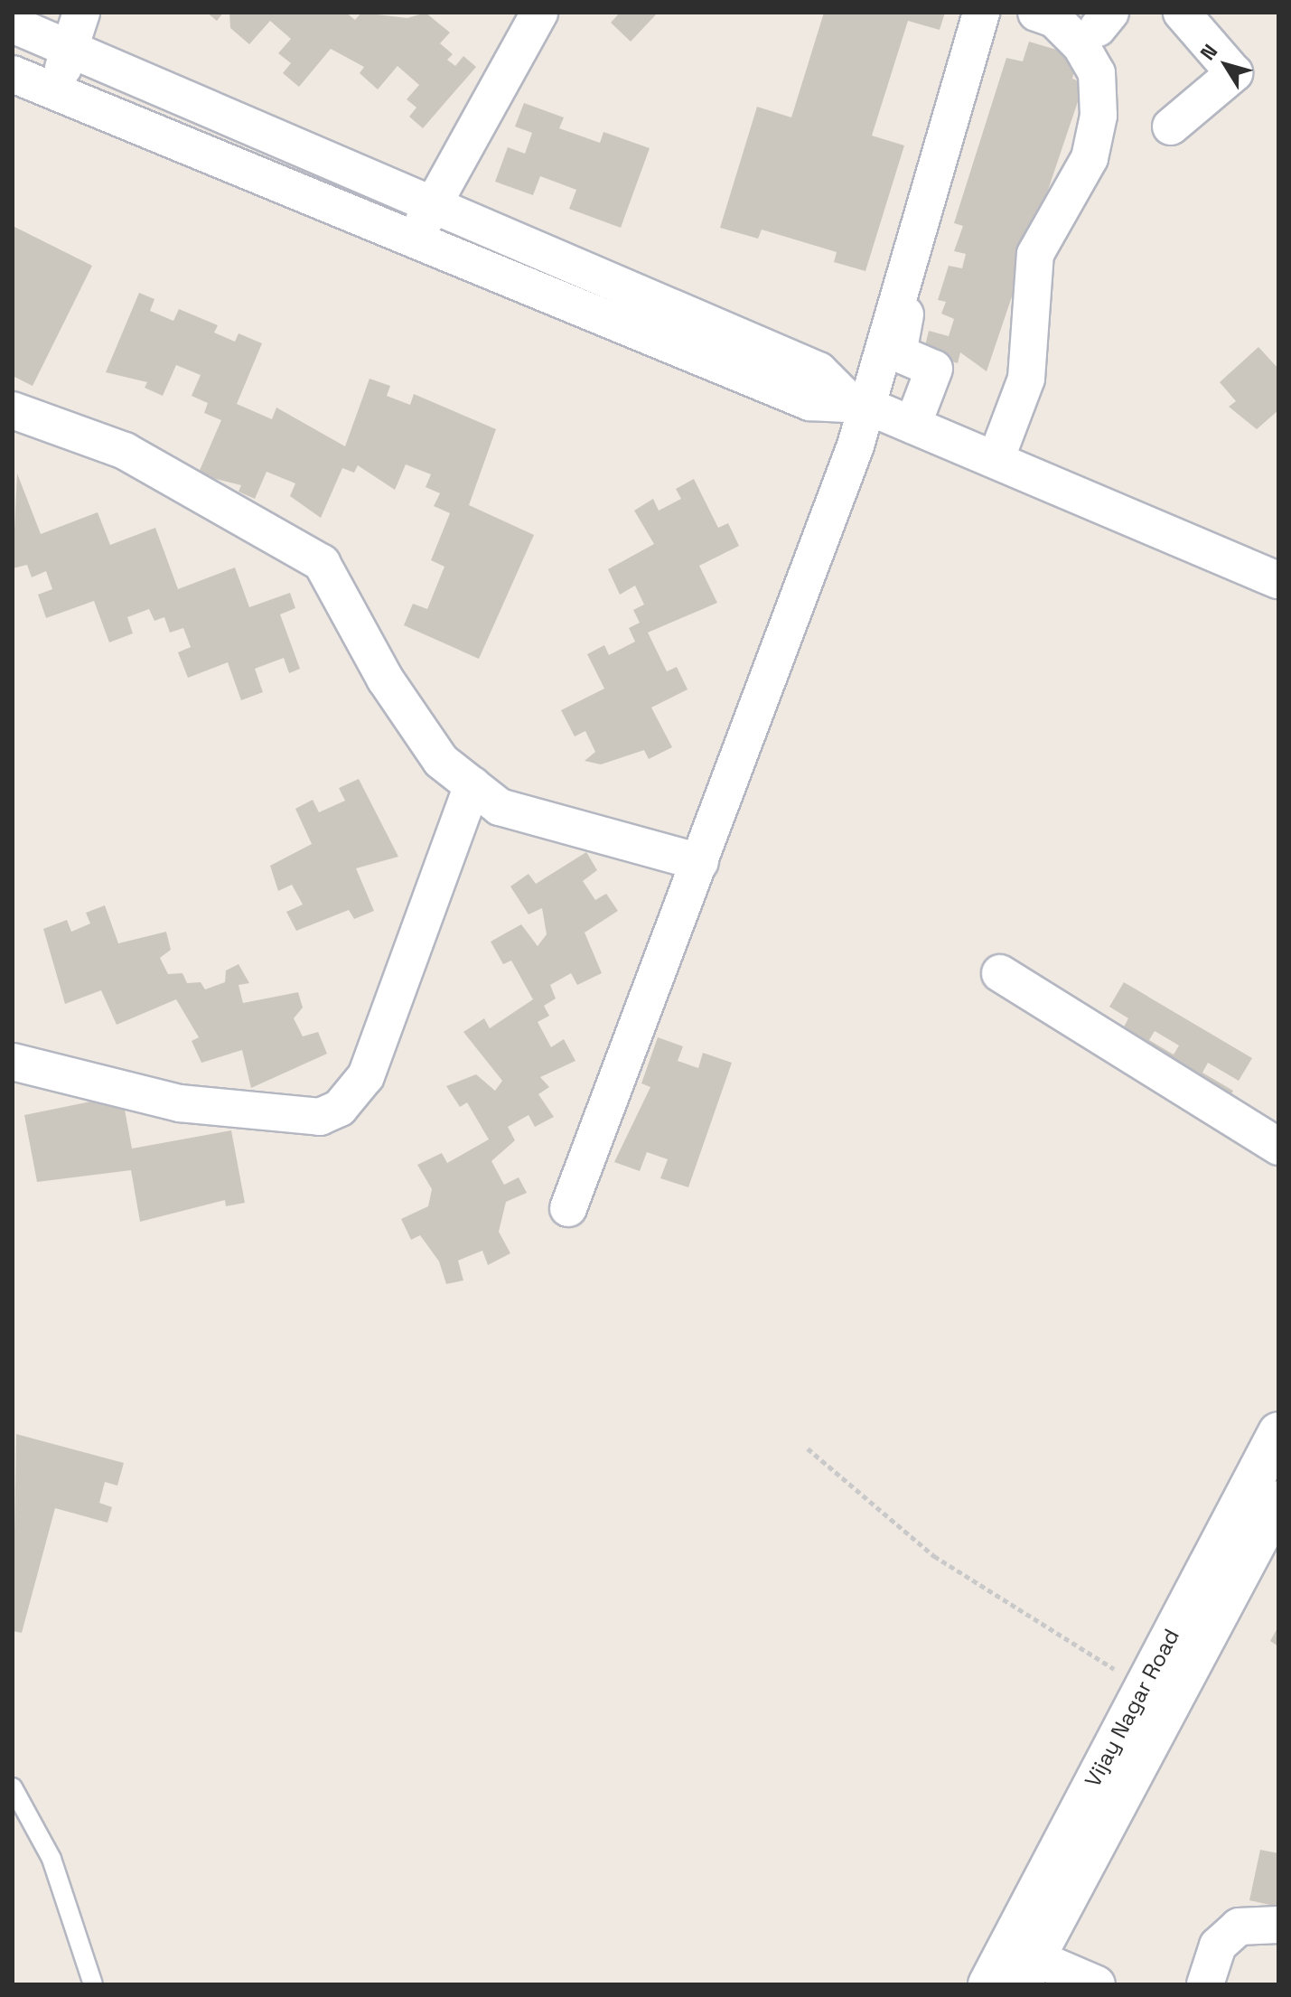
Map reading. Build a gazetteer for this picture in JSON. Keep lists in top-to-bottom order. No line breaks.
{"streets":{"main road":["Vijay Nagar Road"]},"north":"top left"}
